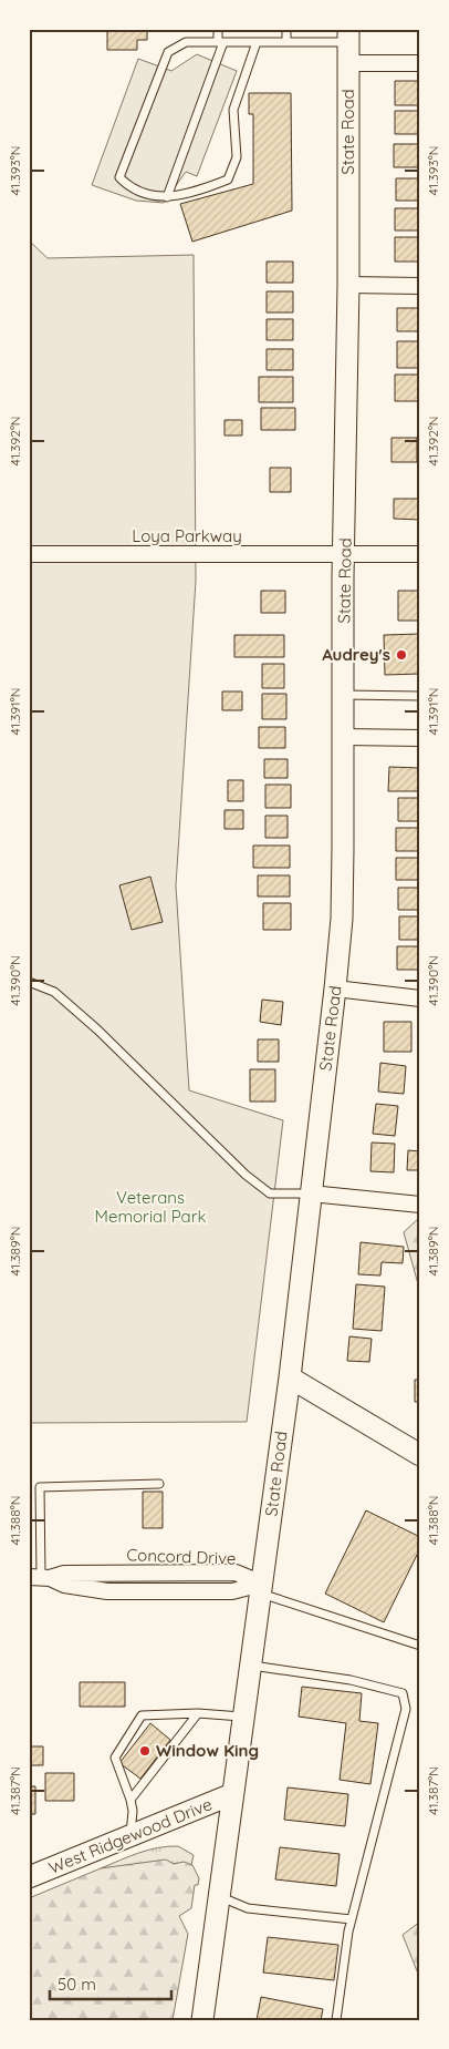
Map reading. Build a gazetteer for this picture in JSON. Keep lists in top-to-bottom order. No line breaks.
{"streets":{"main road":["State Road","West Ridgewood Drive"],"street":["Loya Parkway","Concord Drive"]},"crossings":[["State Road","Loya Parkway"],["State Road","Concord Drive"],["State Road","West Ridgewood Drive"]],"parks":["Veterans Memorial Park"],"places":["Audrey's","Window King"],"scale_bar":"50 m","coordinates":["41.393°N","41.392°N","41.391°N","41.390°N","41.389°N","41.388°N","41.387°N"]}
